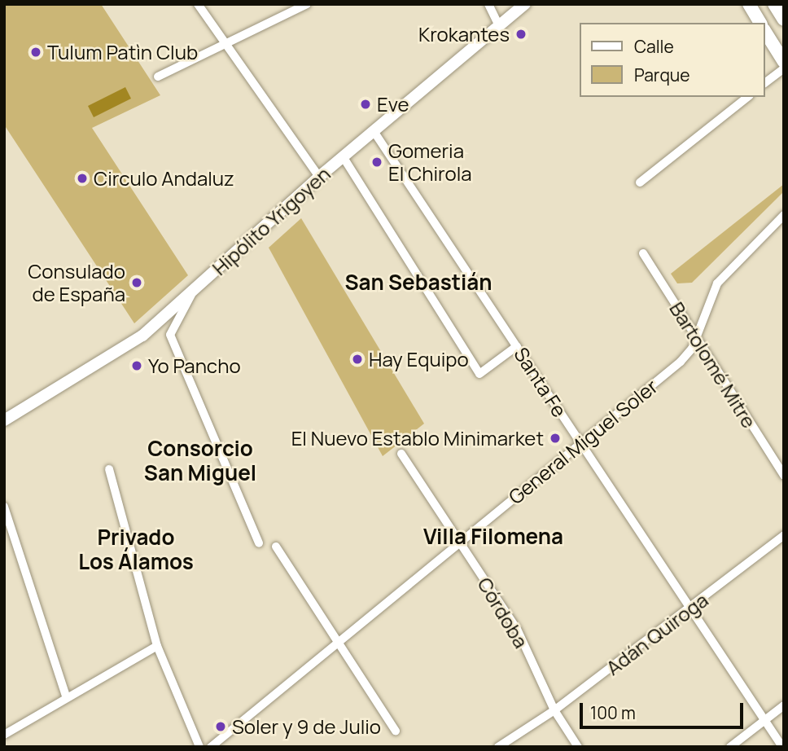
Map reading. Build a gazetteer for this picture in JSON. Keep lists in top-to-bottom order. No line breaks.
{"streets":{"main road":["Hipólito Yrigoyen"],"street":["Bartolomé Mitre","Santa Fe","General Miguel Soler","Córdoba","Adán Quiroga"]},"crossings":[["Hipólito Yrigoyen","Santa Fe"],["Bartolomé Mitre","General Miguel Soler"],["Santa Fe","General Miguel Soler"],["Santa Fe","Adán Quiroga"],["General Miguel Soler","Córdoba"],["Córdoba","Adán Quiroga"]],"districts":["San Sebastián","Consorcio San Miguel","Villa Filomena","Privado Los Álamos"],"places":["Krokantes","Tulum Patìn Club","Eve","Gomeria El Chirola","Circulo Andaluz","Consulado de España","Hay Equipo","Yo Pancho","El Nuevo Establo Minimarket","Soler y 9 de Julio"],"legend":["Calle","Parque"],"scale_bar":"100 m"}
